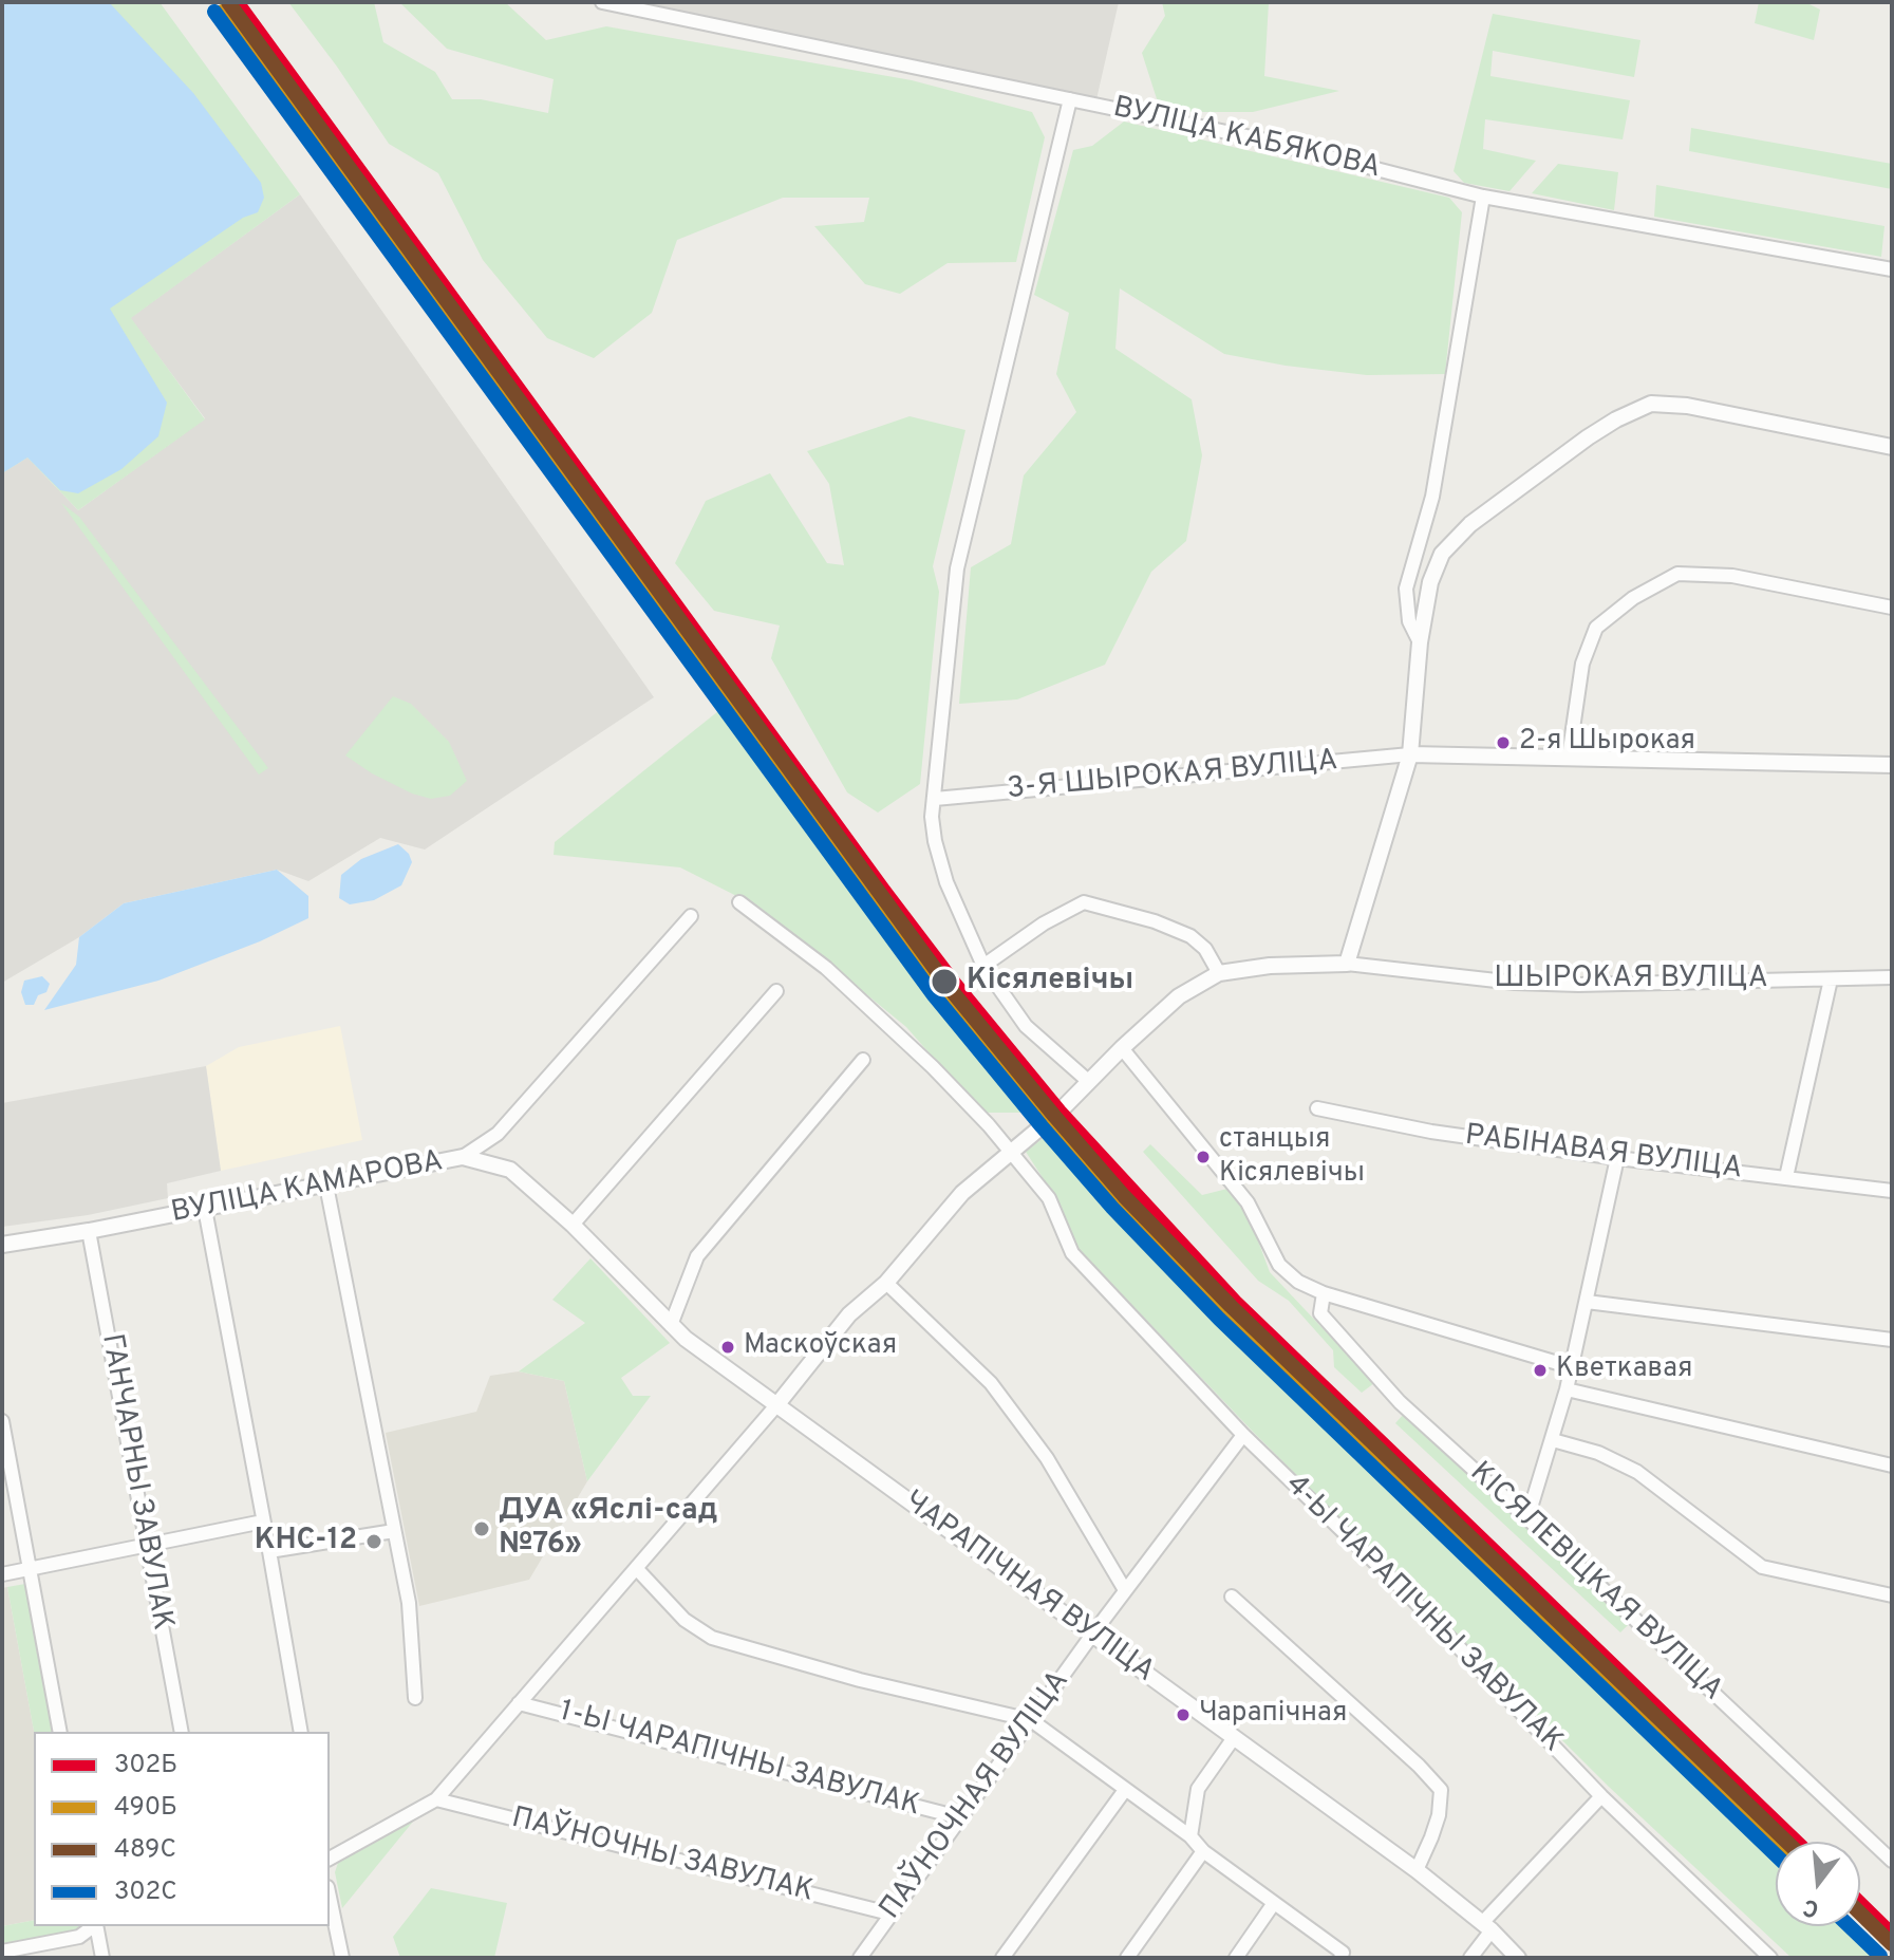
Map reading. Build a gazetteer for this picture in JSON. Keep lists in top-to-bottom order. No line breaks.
{"streets":{"street":["ВУЛІЦА КАБЯКОВА","3-Я ШЫРОКАЯ ВУЛІЦА","ШЫРОКАЯ ВУЛІЦА","РАБІНАВАЯ ВУЛІЦА","ВУЛІЦА КАМАРОВА","ГАНЧАРНЫ ЗАВУЛАК","КІСЯЛЕВІЦКАЯ ВУЛІЦА","ЧАРАПІЧНАЯ ВУЛІЦА","4-Ы ЧАРАПІЧНЫ ЗАВУЛАК","1-Ы ЧАРАПІЧНЫ ЗАВУЛАК","ПАЎНОЧНАЯ ВУЛІЦА","ПАЎНОЧНЫ ЗАВУЛАК"]},"crossings":[["ШЫРОКАЯ ВУЛІЦА","ВУЛІЦА КАМАРОВА"],["ШЫРОКАЯ ВУЛІЦА","ЧАРАПІЧНАЯ ВУЛІЦА"],["ШЫРОКАЯ ВУЛІЦА","4-Ы ЧАРАПІЧНЫ ЗАВУЛАК"],["ВУЛІЦА КАМАРОВА","ГАНЧАРНЫ ЗАВУЛАК"],["ВУЛІЦА КАМАРОВА","ЧАРАПІЧНАЯ ВУЛІЦА"],["ЧАРАПІЧНАЯ ВУЛІЦА","ПАЎНОЧНАЯ ВУЛІЦА"],["1-Ы ЧАРАПІЧНЫ ЗАВУЛАК","ПАЎНОЧНАЯ ВУЛІЦА"],["ПАЎНОЧНАЯ ВУЛІЦА","ПАЎНОЧНЫ ЗАВУЛАК"]],"places":["2-я Шырокая","Кісялевічы","станцыя Кісялевічы","Маскоўская","Кветкавая","ДУА «Яслі-сад №76»","КНС-12","Чарапічная"],"lines":["transit line 302Б","transit line 489С","transit line 490Б","transit line 302С"],"legend":["302Б","490Б","489С","302С"],"north":"bottom"}
